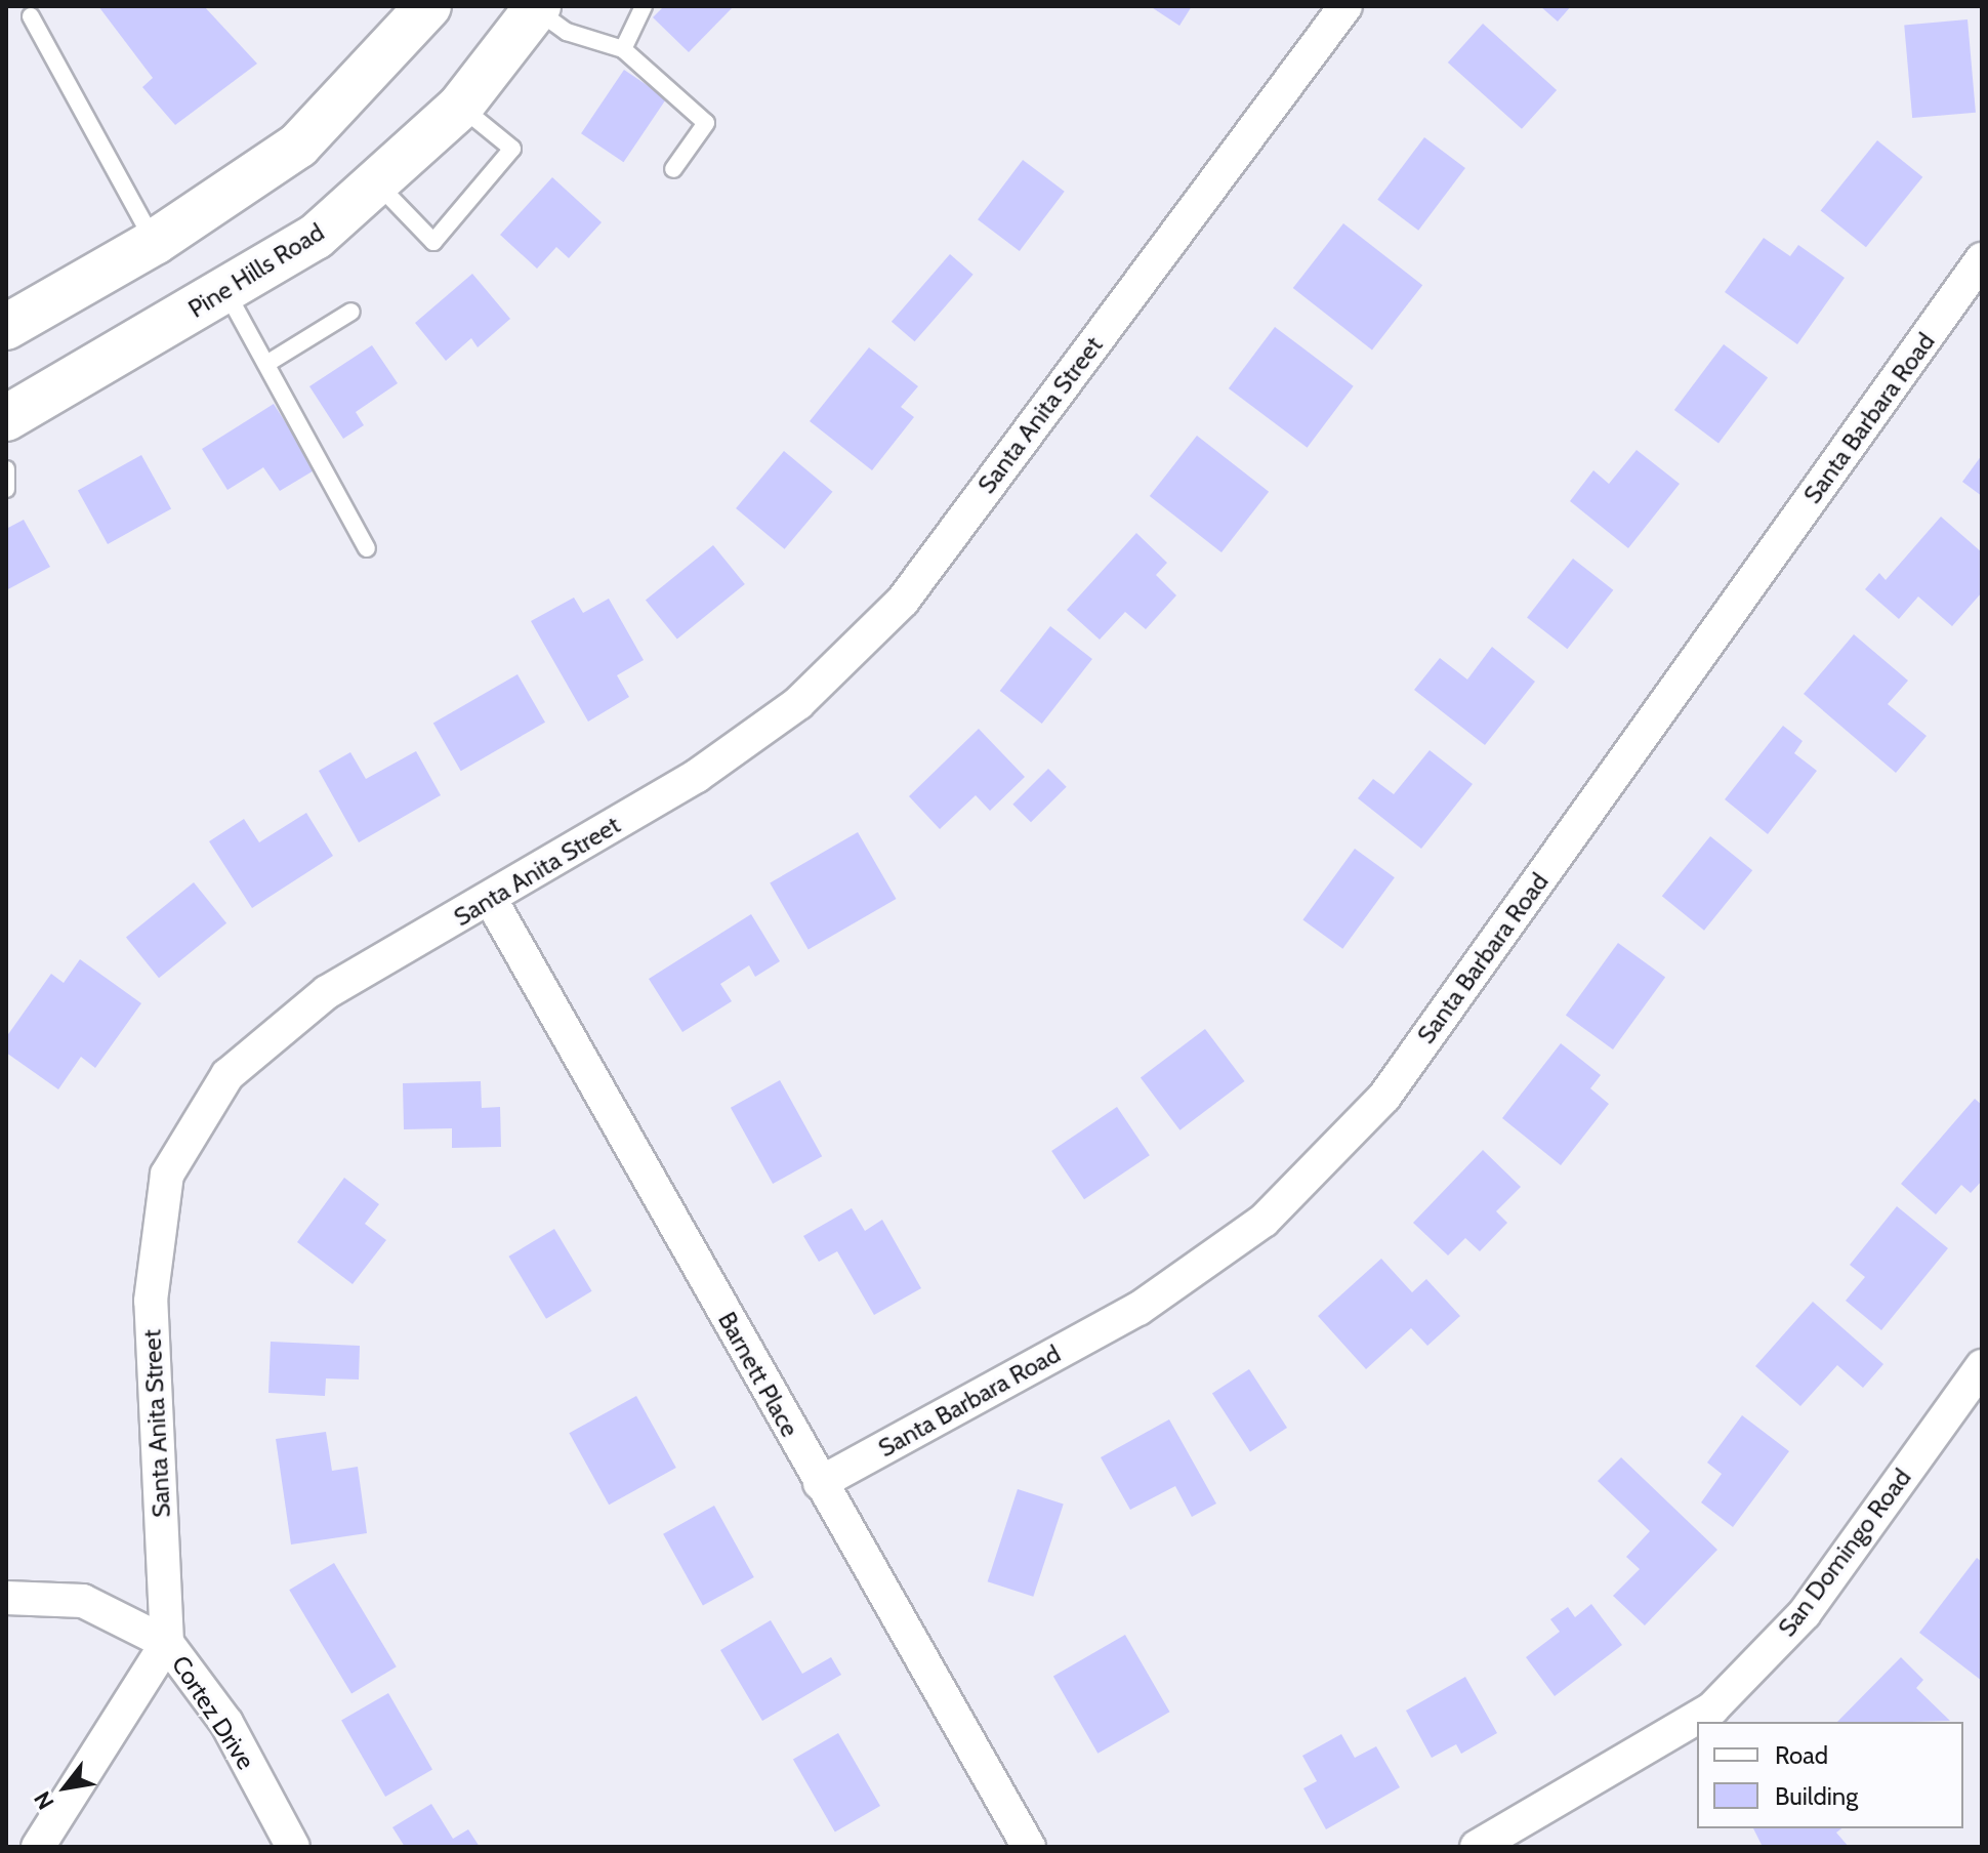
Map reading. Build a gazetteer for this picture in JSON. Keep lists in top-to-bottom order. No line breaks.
{"streets":{"main road":["Pine Hills Road"],"street":["Santa Anita Street","Santa Barbara Road","Barnett Place","San Domingo Road","Cortez Drive"]},"crossings":[["Santa Anita Street","Barnett Place"],["Santa Anita Street","Cortez Drive"],["Santa Barbara Road","Barnett Place"]],"legend":["Road","Building"],"north":"bottom left"}
